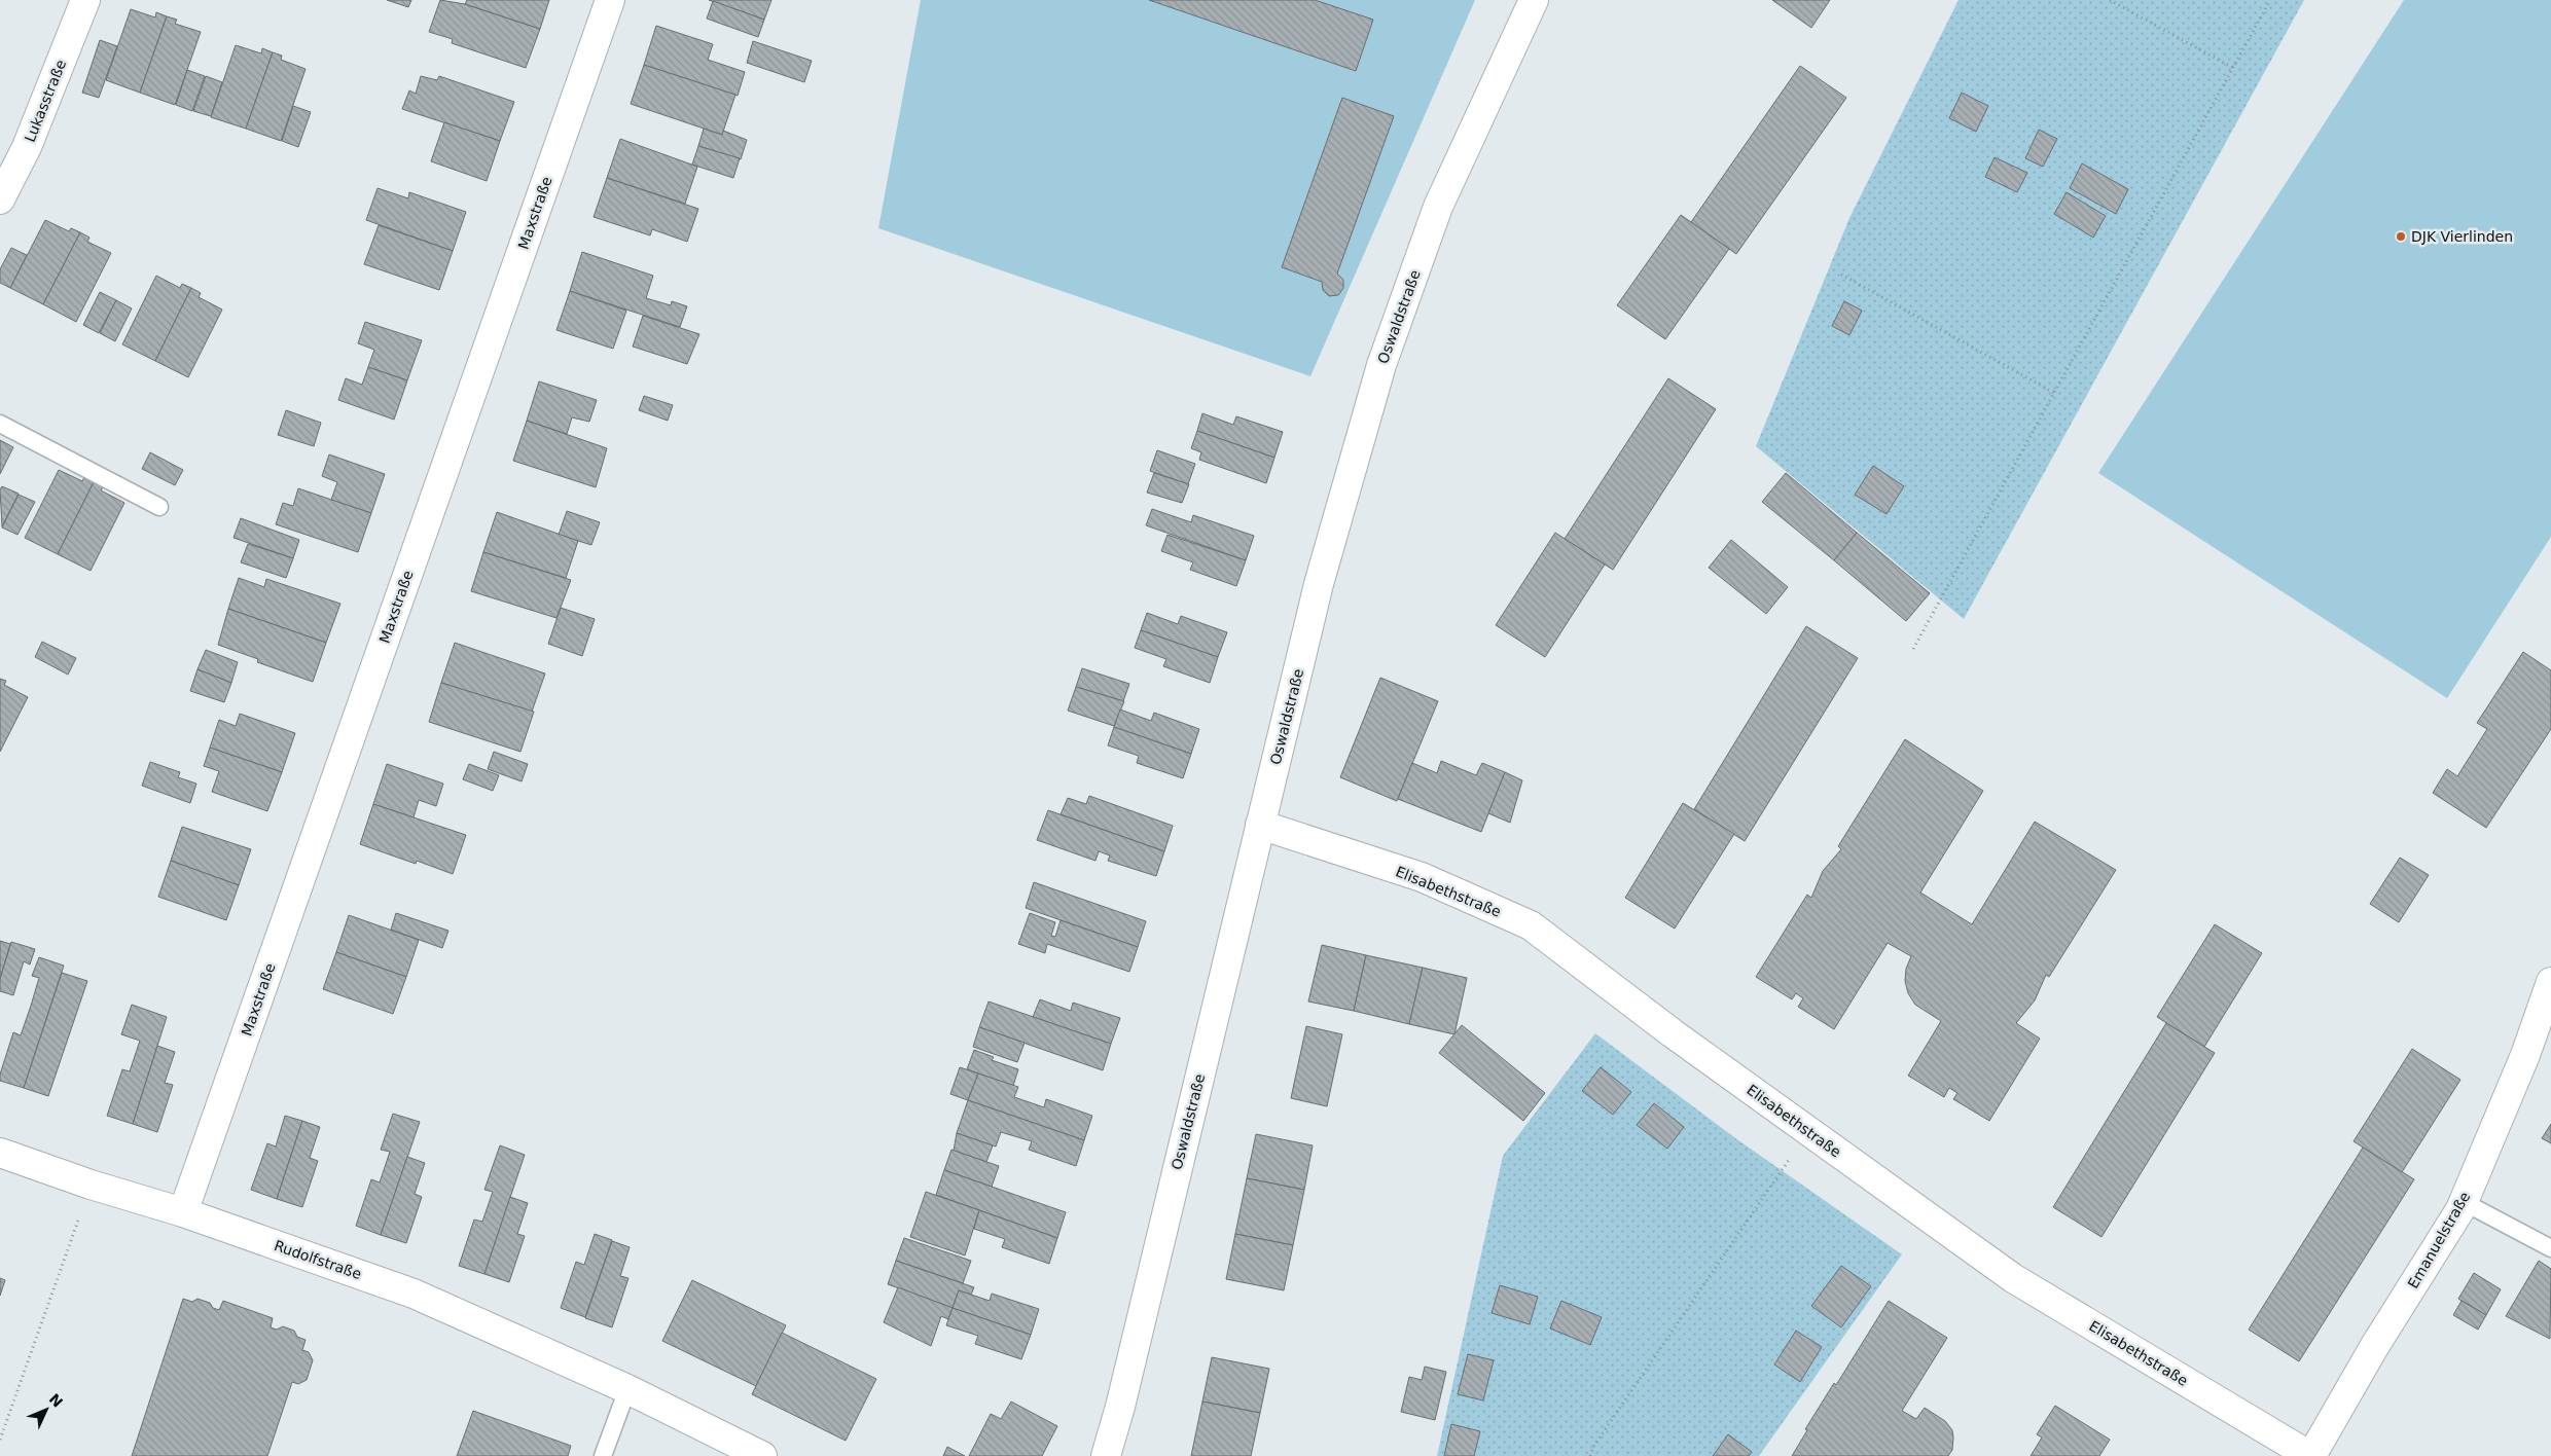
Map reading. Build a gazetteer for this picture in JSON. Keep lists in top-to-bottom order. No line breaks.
{"streets":{"street":["Lukasstraße","Maxstraße","Oswaldstraße","Elisabethstraße","Emanuelstraße","Rudolfstraße"]},"crossings":[["Maxstraße","Rudolfstraße"],["Oswaldstraße","Elisabethstraße"],["Elisabethstraße","Emanuelstraße"]],"places":["DJK Vierlinden"],"north":"top right"}
